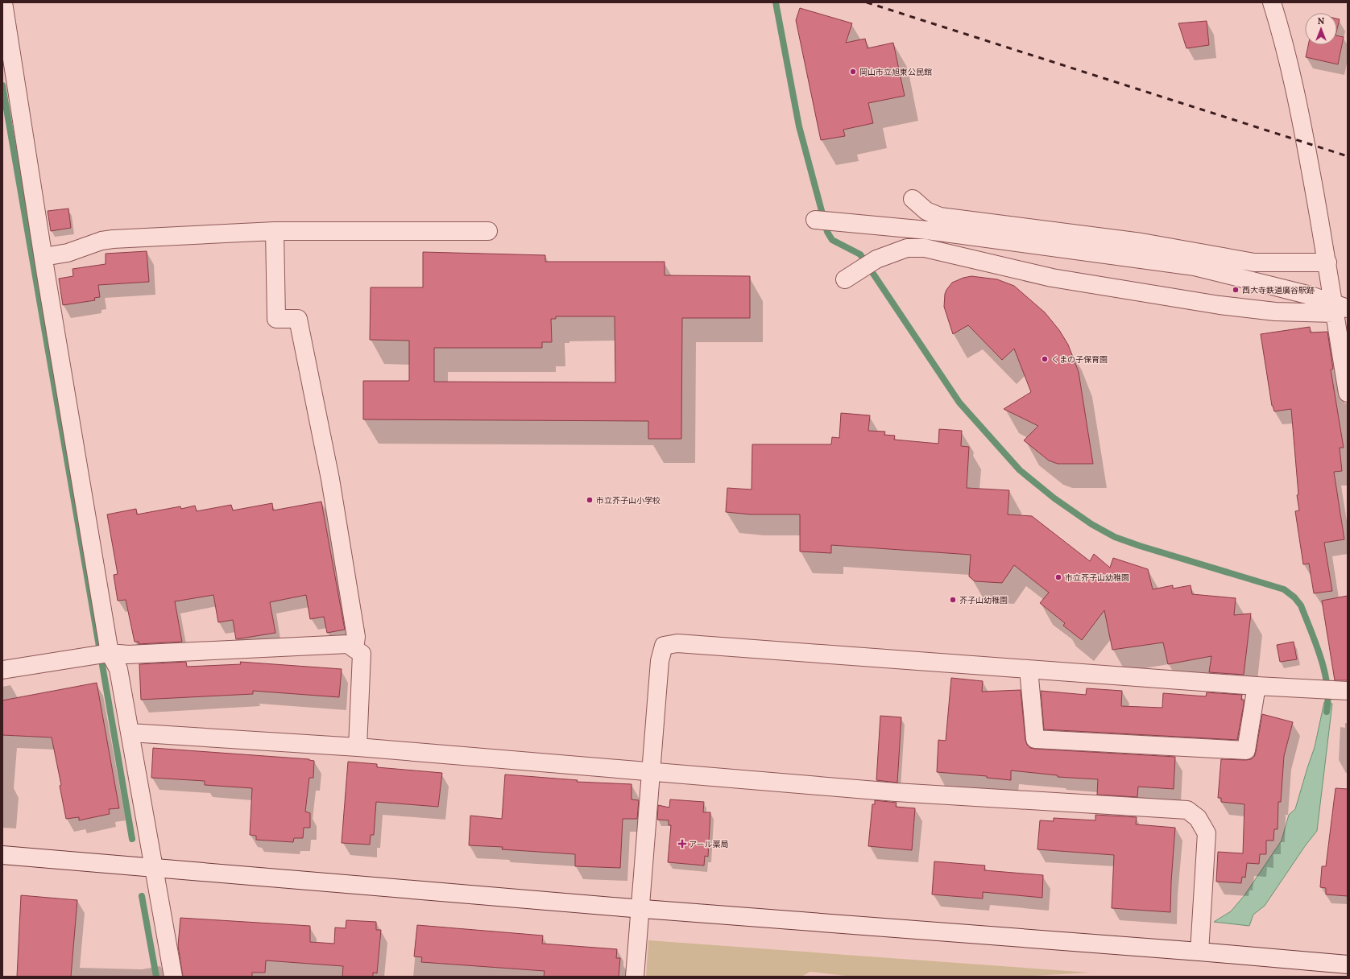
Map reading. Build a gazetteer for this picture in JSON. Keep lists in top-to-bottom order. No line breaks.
{"places":{"other":["岡山市立旭東公民館","西大寺鉄道廣谷駅跡","くまの子保育園","市立芥子山小学校","市立芥子山幼稚園","芥子山幼稚園"],"health":["アール薬局"]},"north":"top"}
